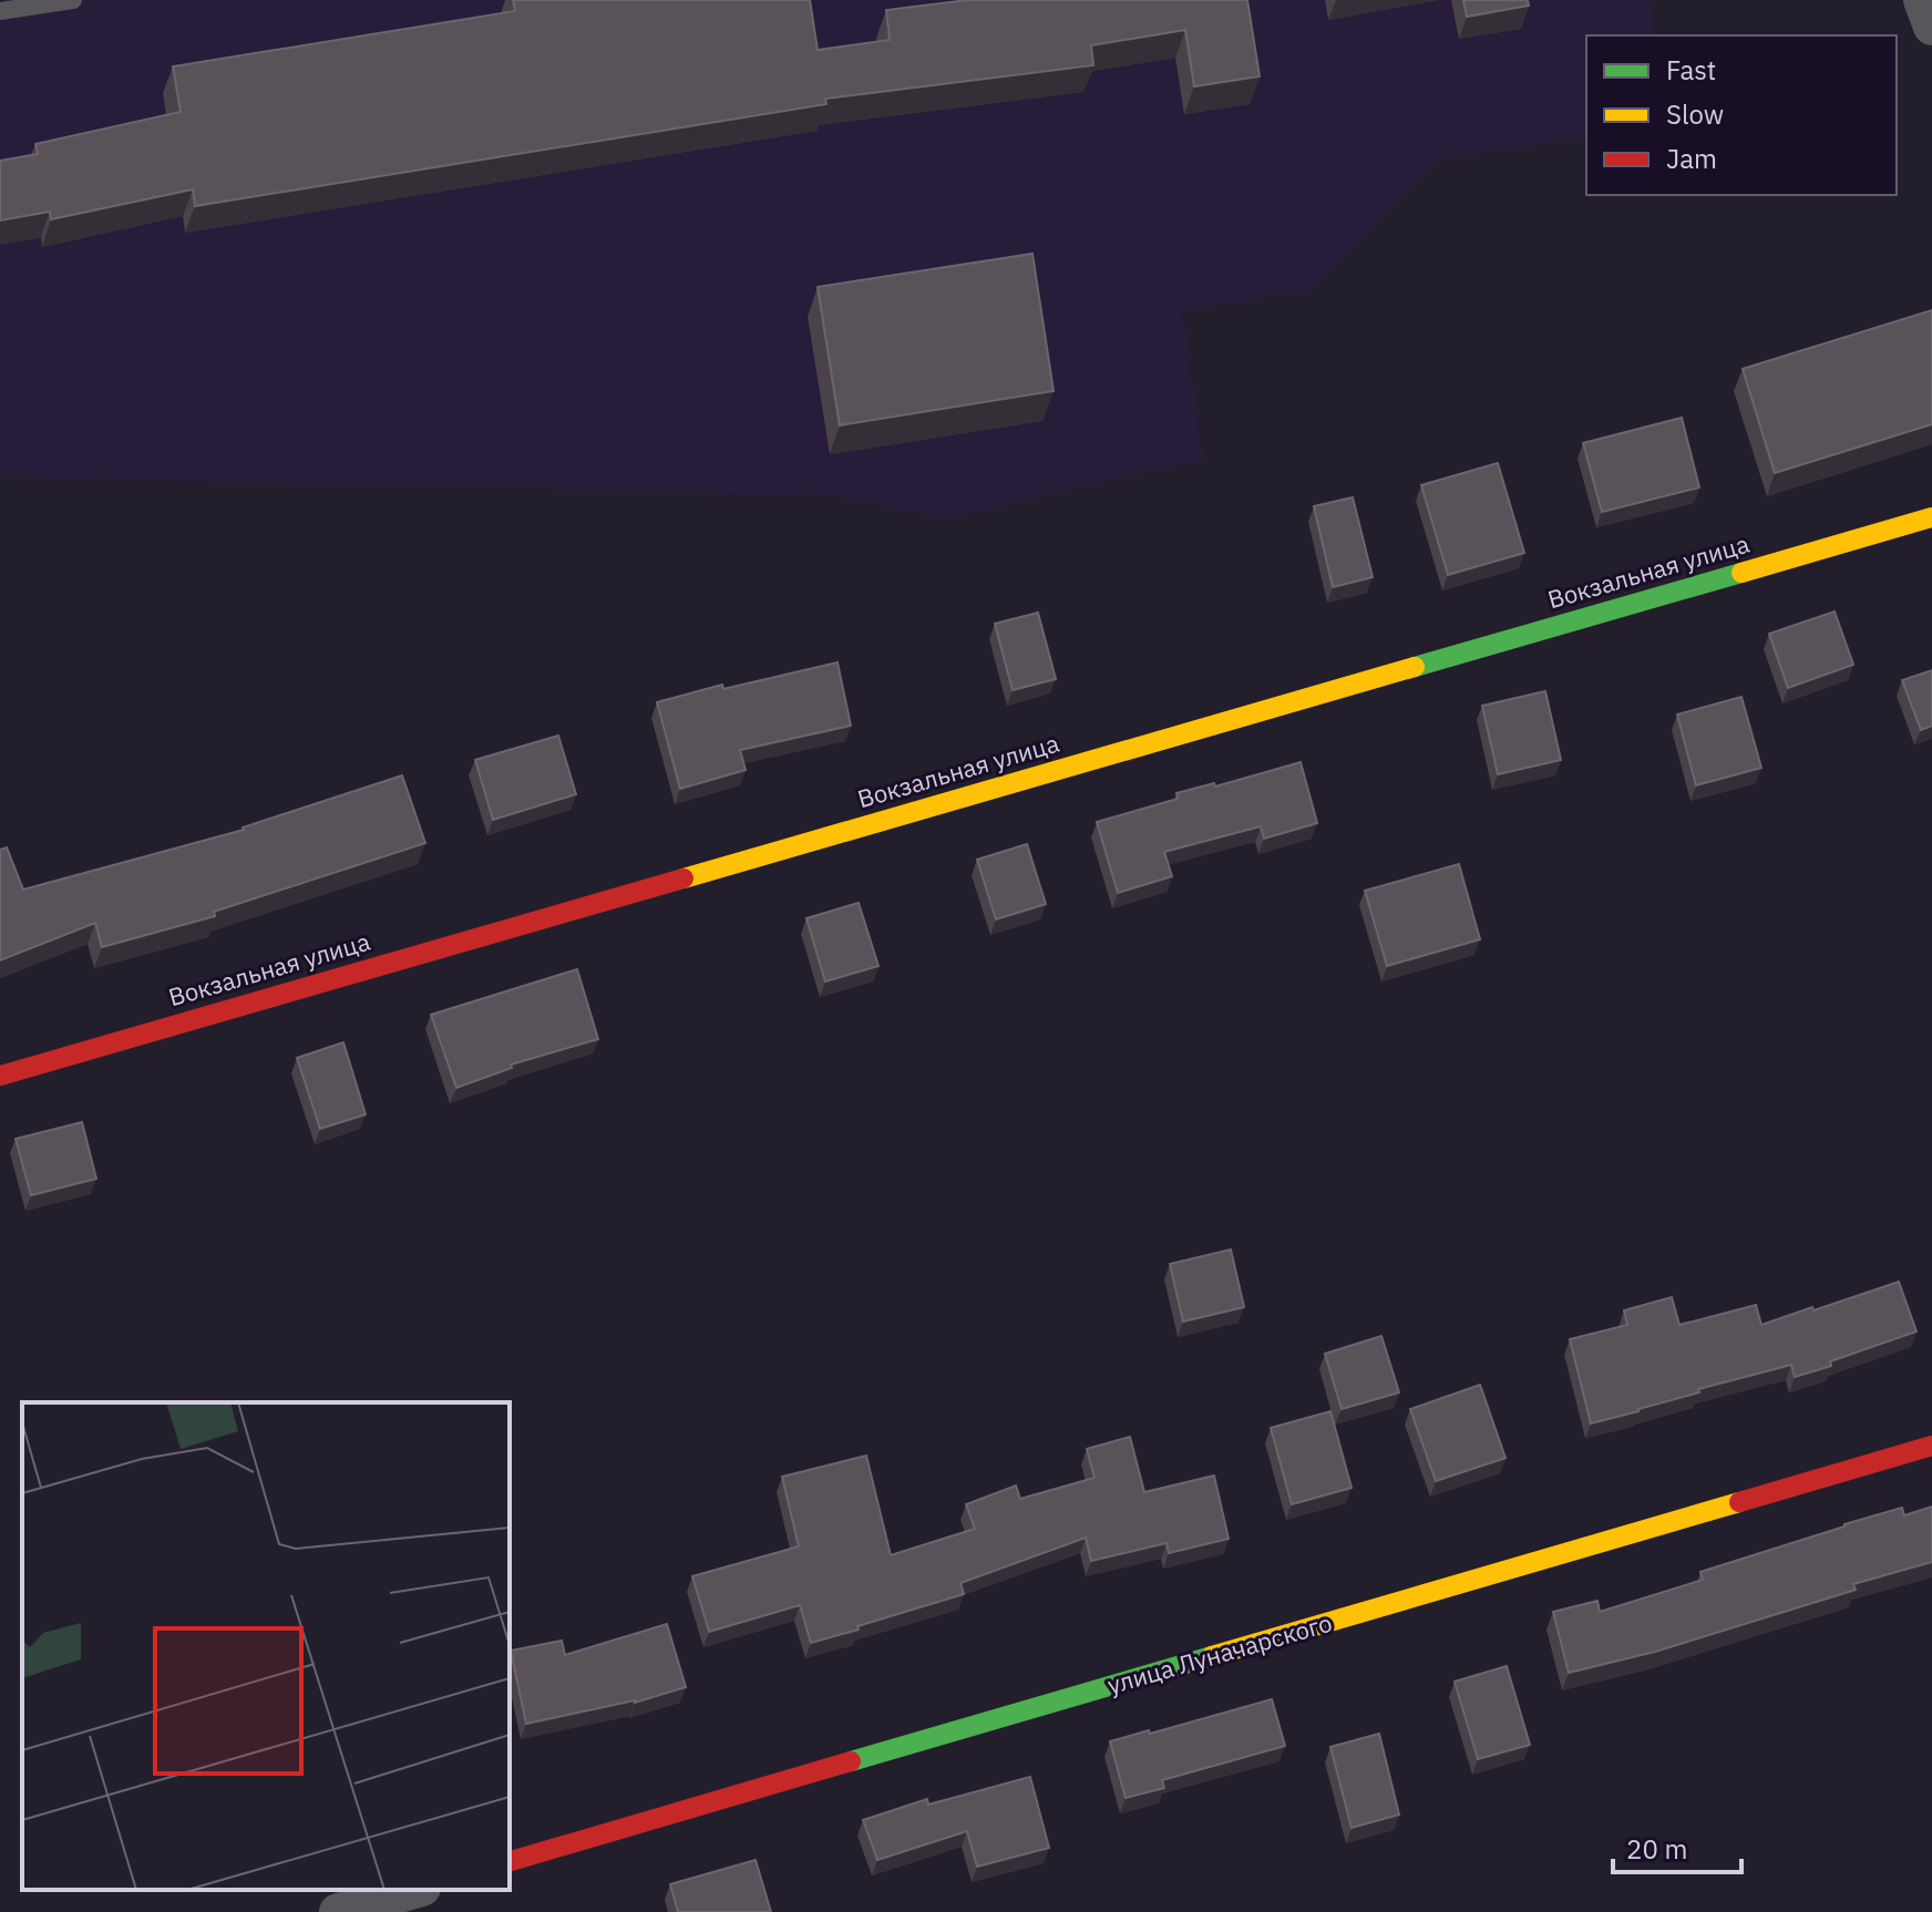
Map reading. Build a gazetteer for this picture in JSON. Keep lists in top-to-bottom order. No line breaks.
{"streets":{"street":["Вокзальная улица","улица Луначарского"]},"legend":["Fast","Slow","Jam"],"scale_bar":"20 m"}
